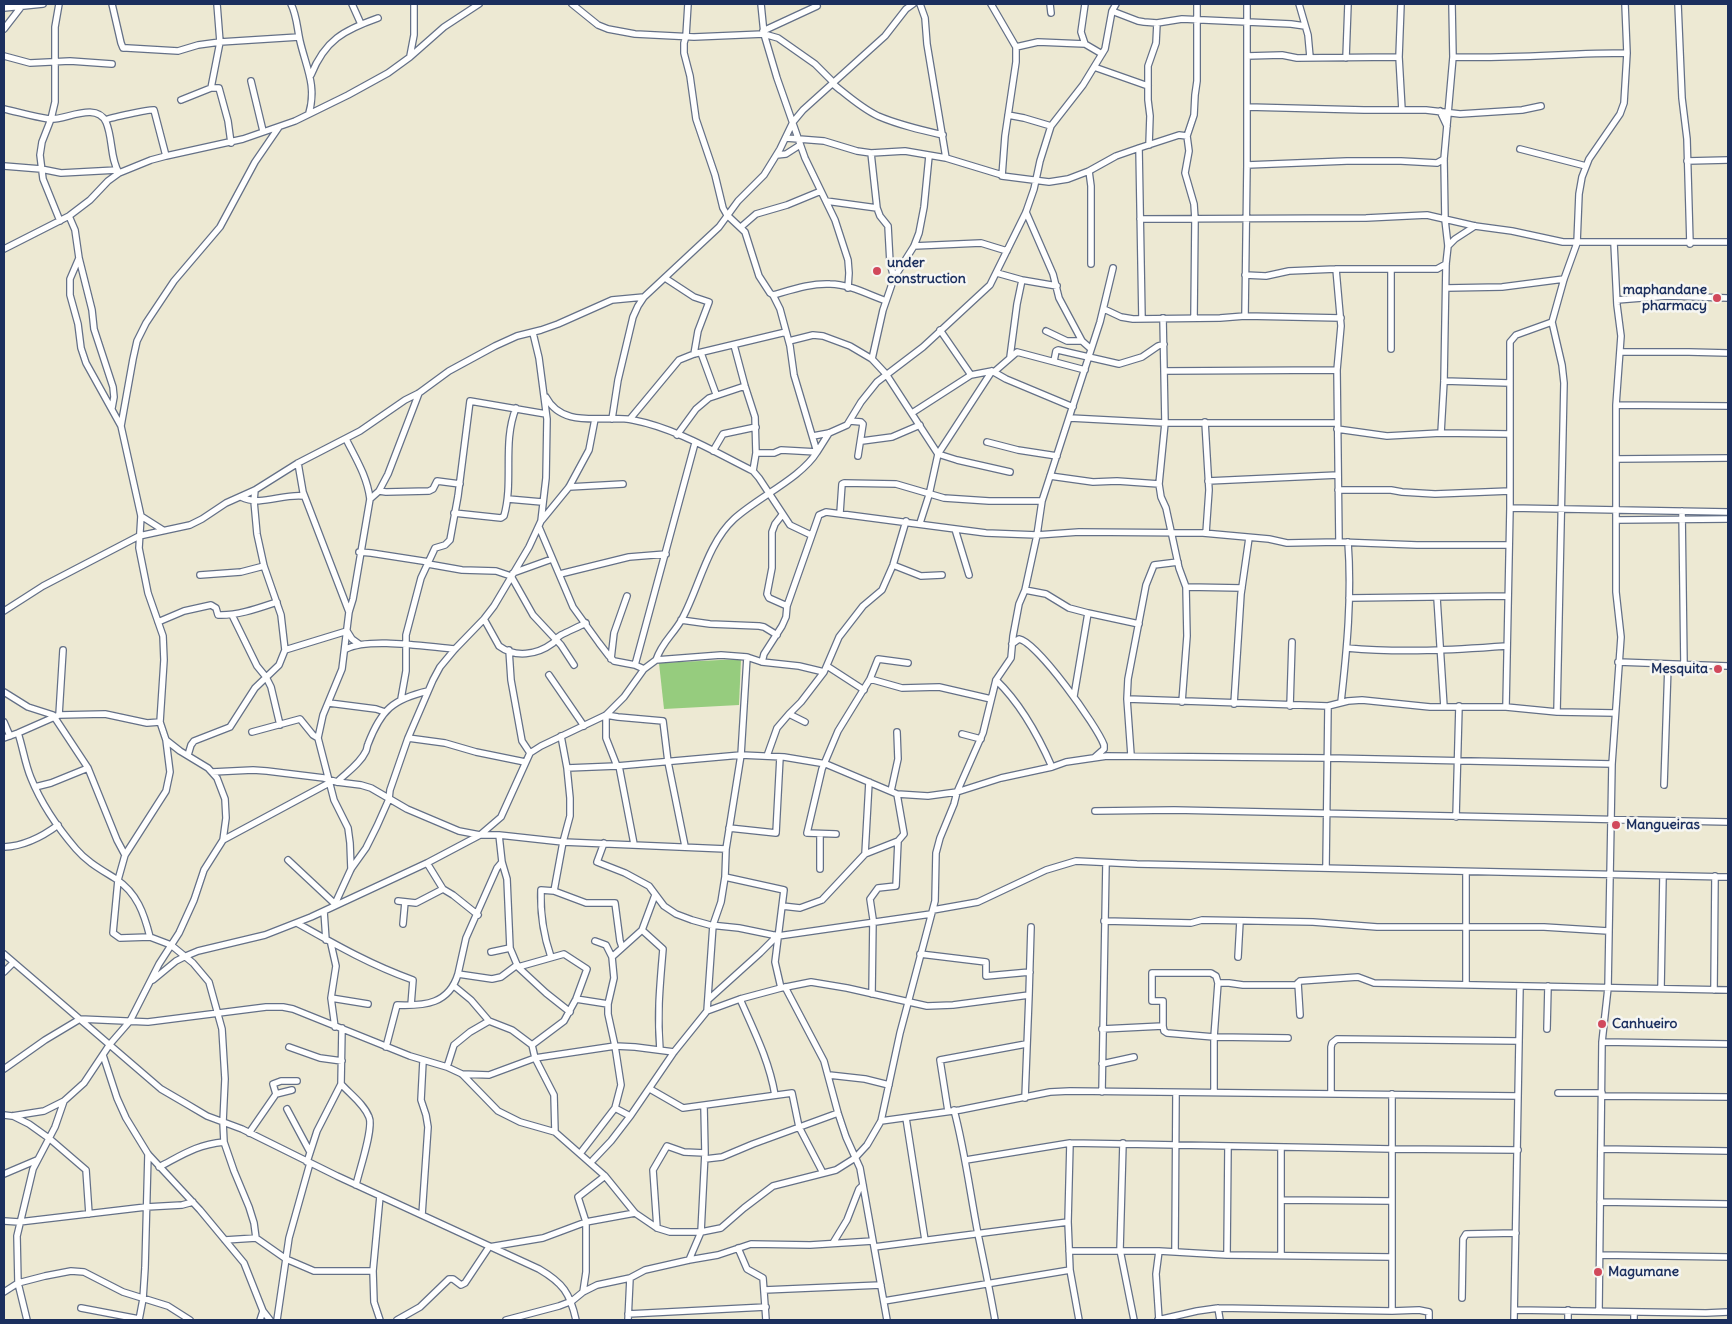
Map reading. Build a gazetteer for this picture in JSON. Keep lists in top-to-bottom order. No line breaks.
{"places":["under construction","maphandane pharmacy","Mesquita","Mangueiras","Canhueiro","Magumane"]}
